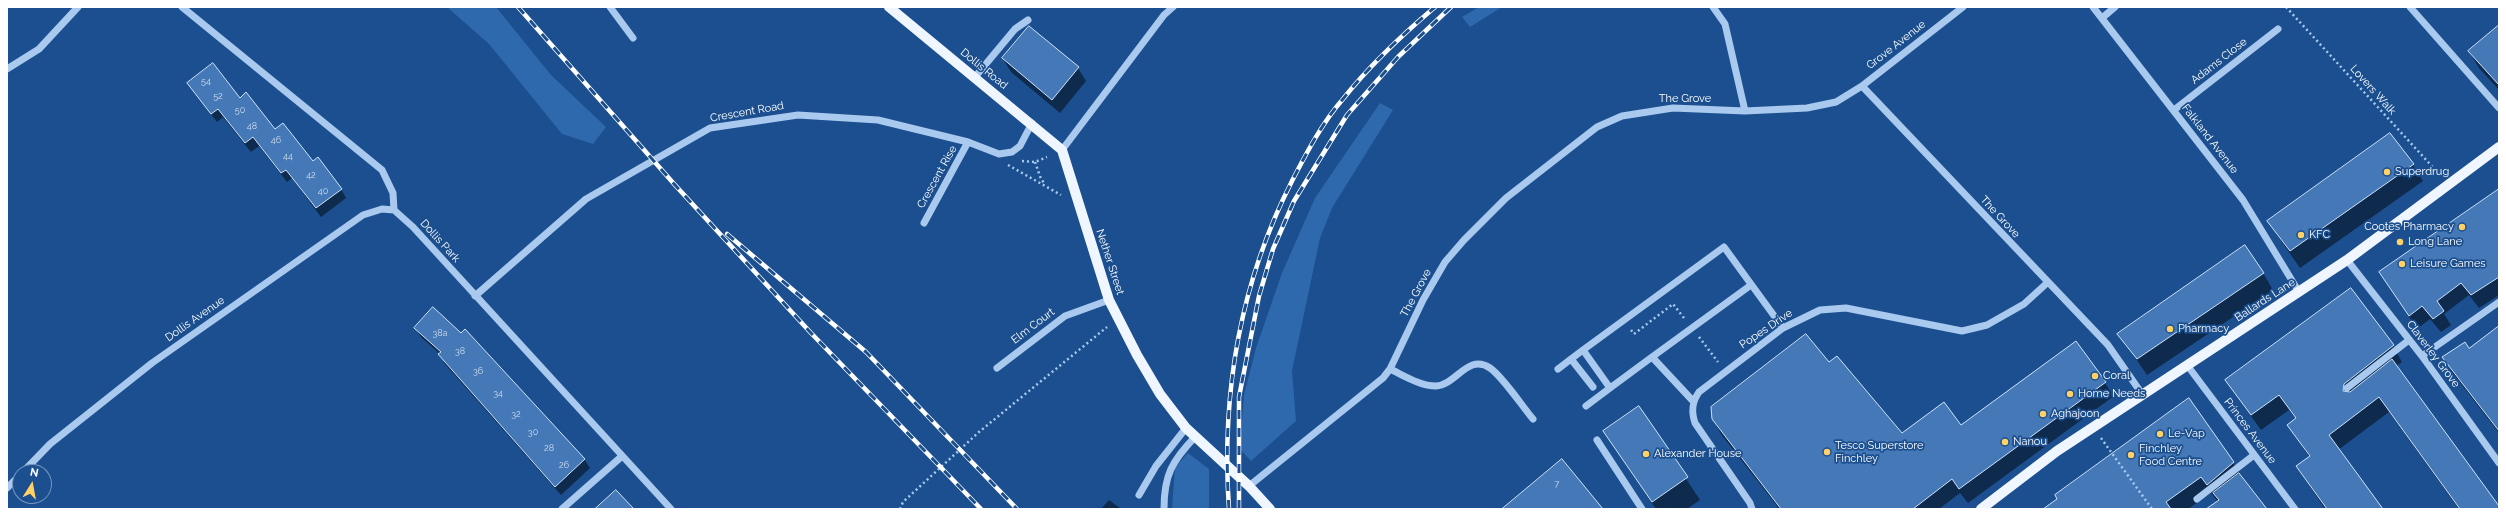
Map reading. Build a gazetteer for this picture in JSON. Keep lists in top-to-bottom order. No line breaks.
{"streets":{"main road":["Dollis Road","Nether Street","Ballards Lane"],"street":["Grove Avenue","Adams Close","The Grove","Crescent Road","Falkland Avenue","Crescent Rise","Dollis Park","Dollis Avenue","Elm Court","Popes Drive","Claverley Grove","Princes Avenue"],"path":["Lovers Walk"]},"crossings":[["Grove Avenue","The Grove"],["Adams Close","Falkland Avenue"],["Dollis Road","Nether Street"],["Lovers Walk","Ballards Lane"],["The Grove","Nether Street"],["The Grove","Ballards Lane"],["The Grove","Popes Drive"],["Crescent Road","Crescent Rise"],["Crescent Road","Dollis Park"],["Falkland Avenue","Ballards Lane"],["Dollis Park","Dollis Avenue"],["Nether Street","Elm Court"],["Ballards Lane","Claverley Grove"],["Ballards Lane","Princes Avenue"]],"places":["Superdrug","Cootes Pharmacy","KFC","Long Lane","Leisure Games","Pharmacy","Coral","Home Needs","Aghajoon","Le-Vap","Nanou","Tesco Superstore Finchley","Alexander House","Finchley Food Centre"],"house_numbers":["54","52","50","48","46","44","42","40","38a","38","36","34","32","30","28","26","7"],"north":"top"}
